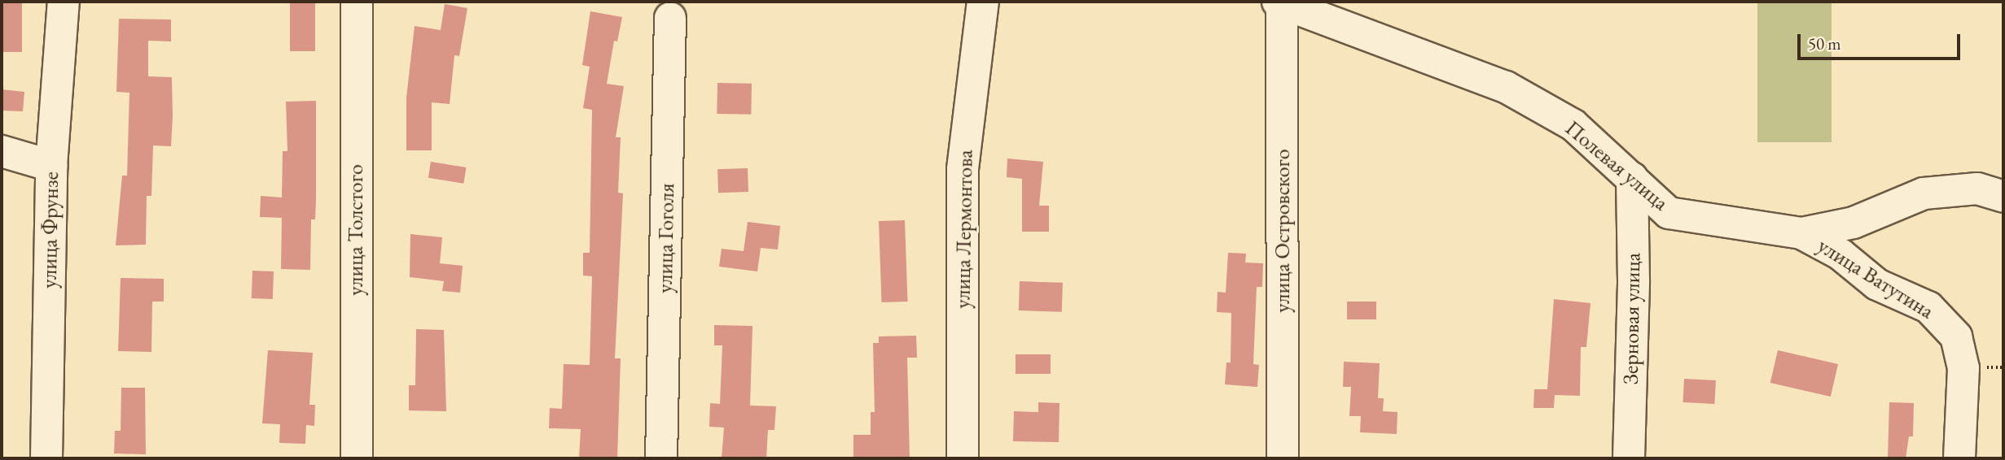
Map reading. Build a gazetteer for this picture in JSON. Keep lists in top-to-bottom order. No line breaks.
{"streets":{"street":["Полевая улица","улица Лермонтова","улица Фрунзе","улица Толстого","улица Островского","улица Гоголя","улица Ватутина","Зерновая улица"]},"crossings":[["Полевая улица","улица Островского"],["Полевая улица","улица Ватутина"],["Полевая улица","Зерновая улица"]],"scale_bar":"50 m"}
